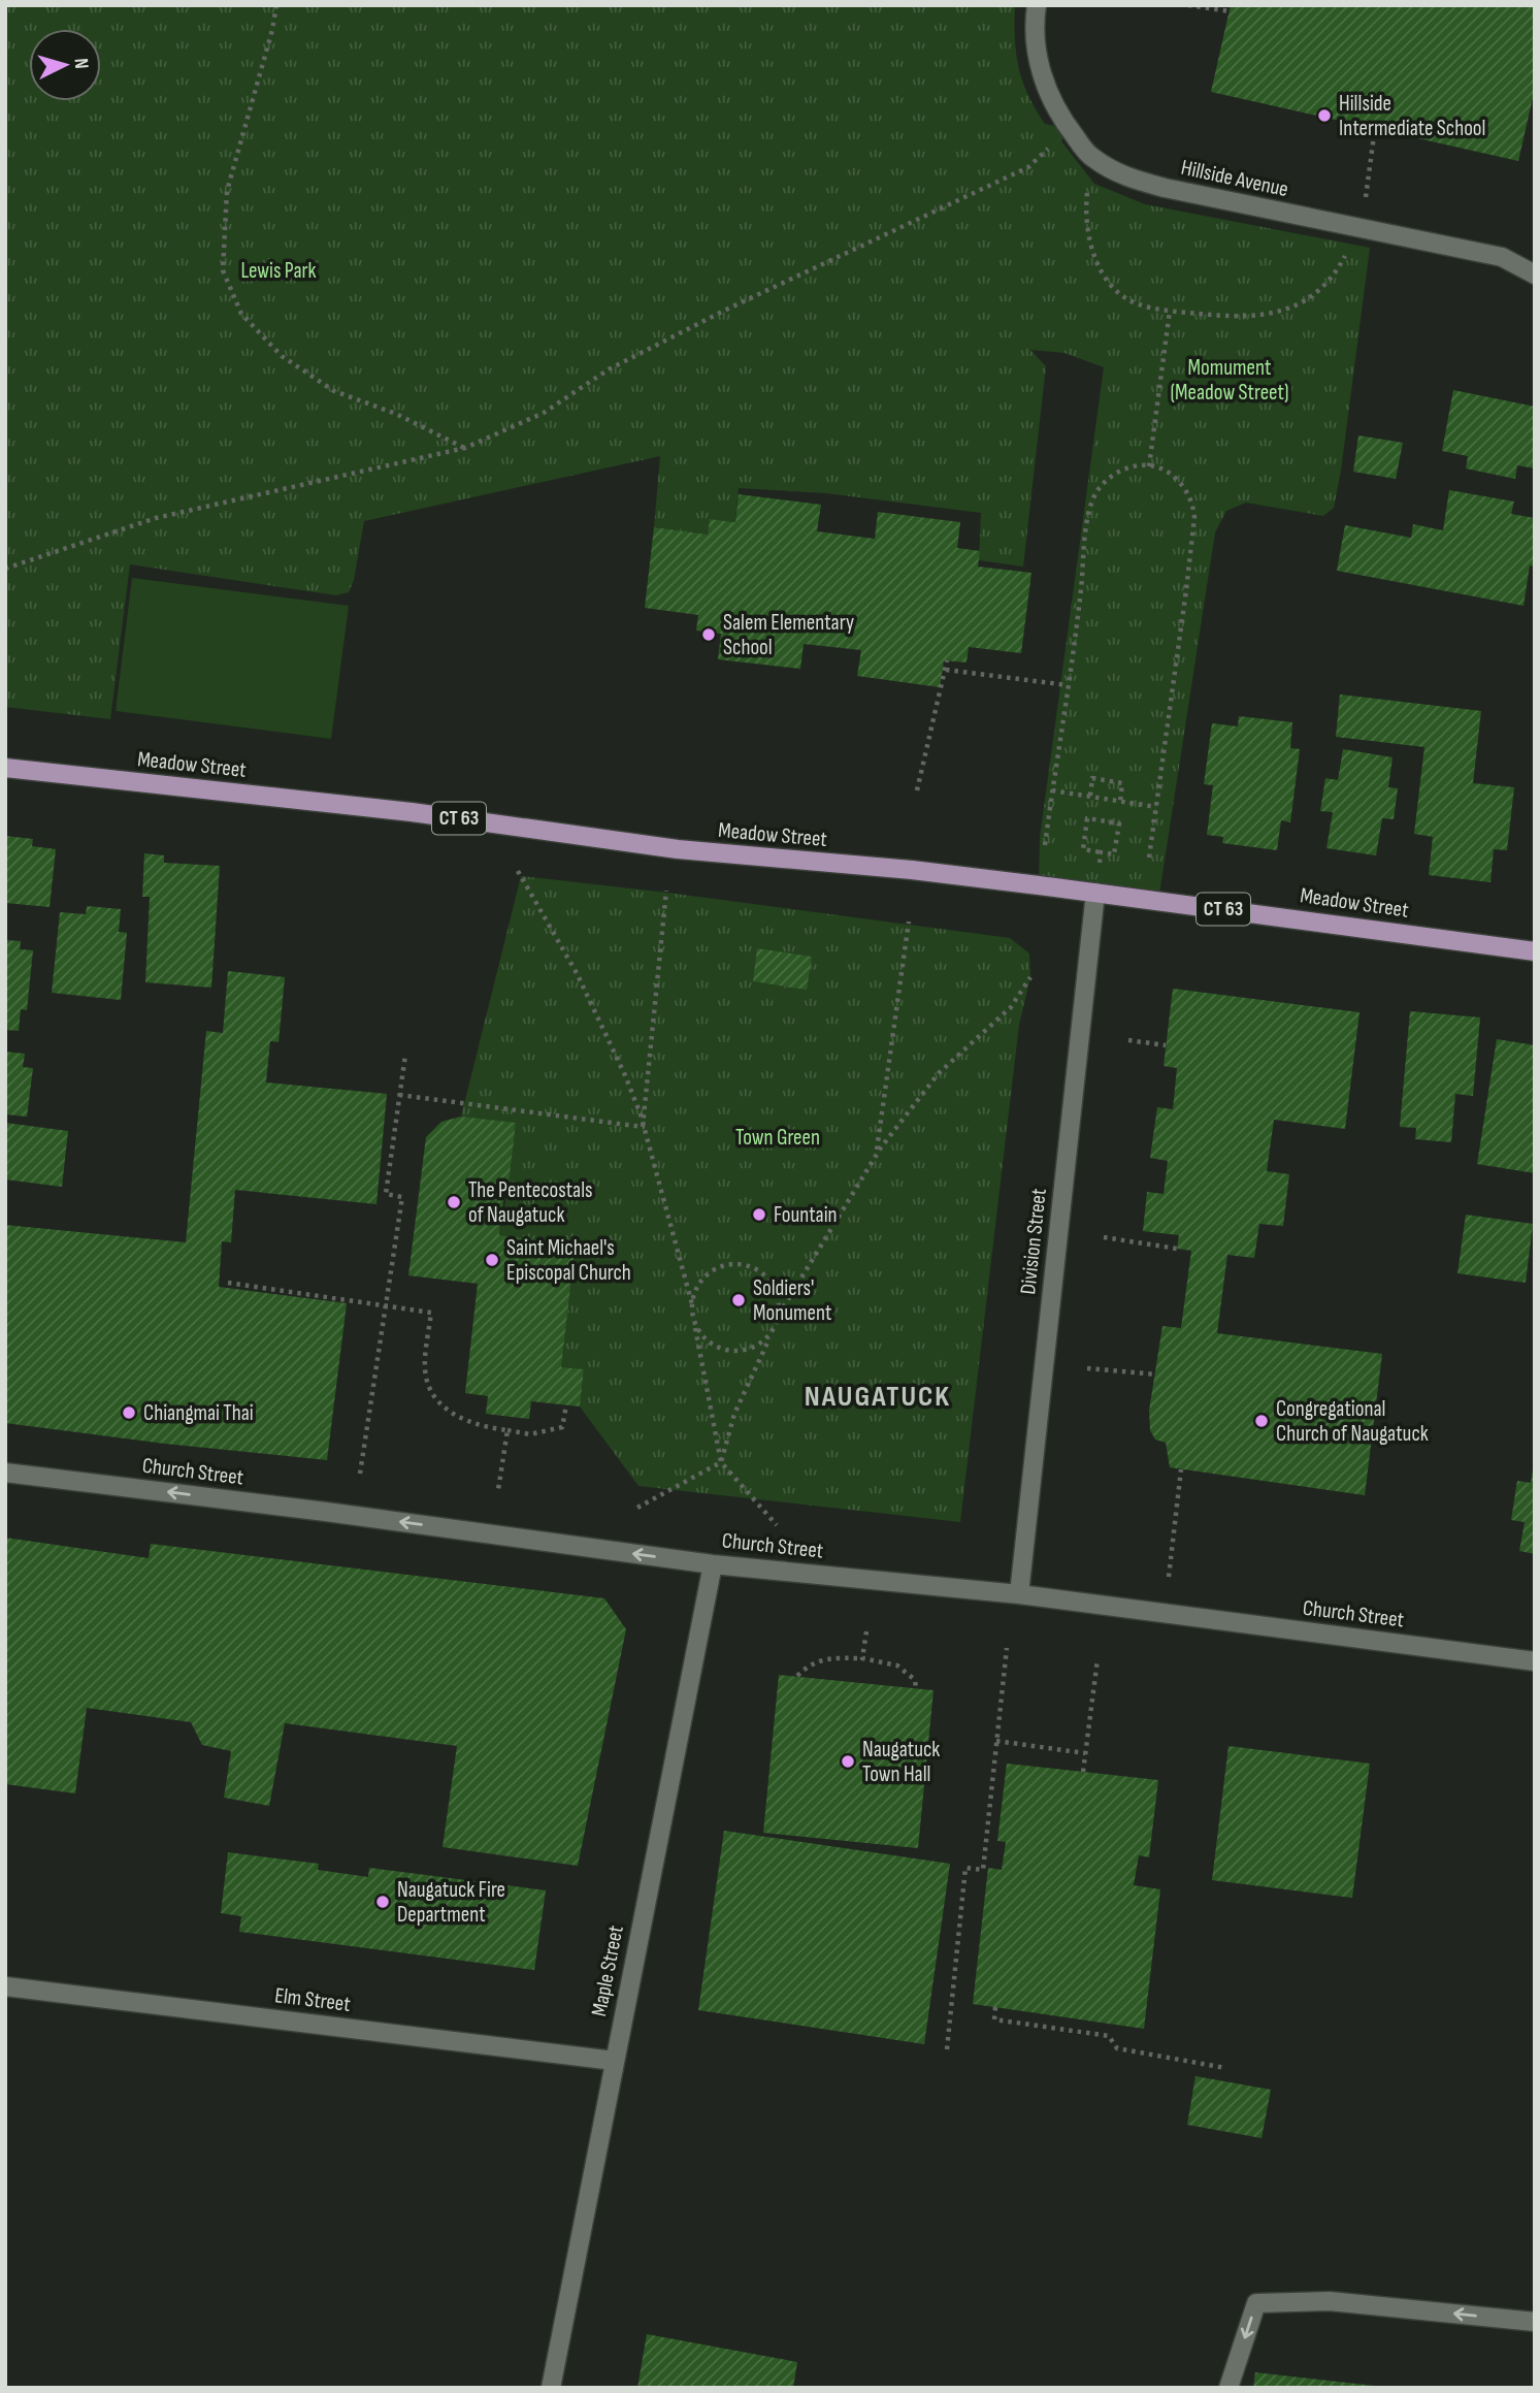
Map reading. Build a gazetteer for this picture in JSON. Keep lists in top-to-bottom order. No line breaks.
{"streets":{"main road":["Meadow Street","CT 63"],"street":["Hillside Avenue","Division Street","Church Street","Maple Street","Elm Street"]},"crossings":[["Meadow Street","Division Street"],["Division Street","Church Street"],["Church Street","Maple Street"],["Maple Street","Elm Street"]],"one_way":["Church Street"],"districts":["NAUGATUCK"],"parks":["Lewis Park","Momument (Meadow Street)","Town Green"],"places":["Hillside Intermediate School","Salem Elementary School","The Pentecostals of Naugatuck","Fountain","Saint Michael's Episcopal Church","Soldiers' Monument","Chiangmai Thai","Congregational Church of Naugatuck","Naugatuck Town Hall","Naugatuck Fire Department"],"north":"right"}
